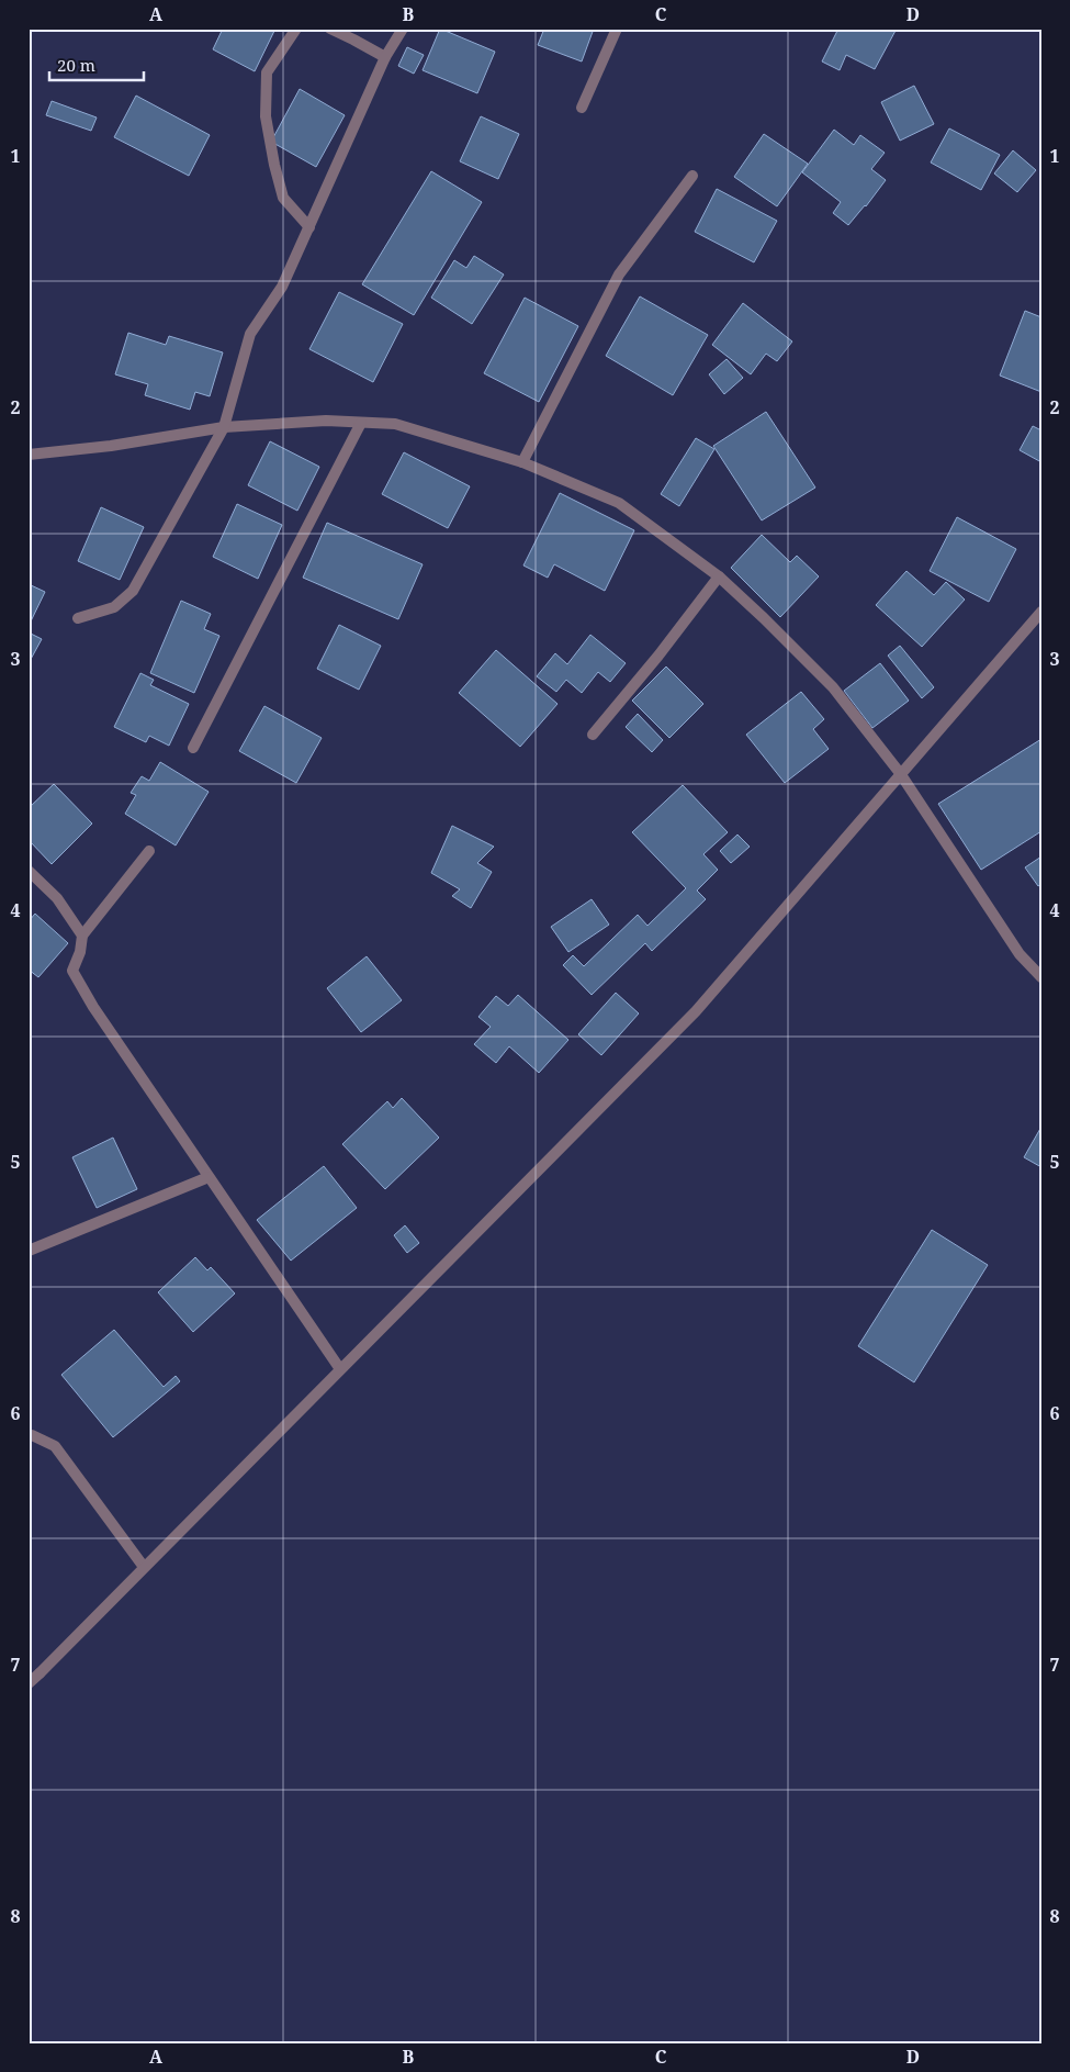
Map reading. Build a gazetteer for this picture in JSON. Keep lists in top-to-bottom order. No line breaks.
{"scale_bar":"20 m","grid":{"columns":["A","B","C","D"],"rows":["1","2","3","4","5","6","7","8"]}}
